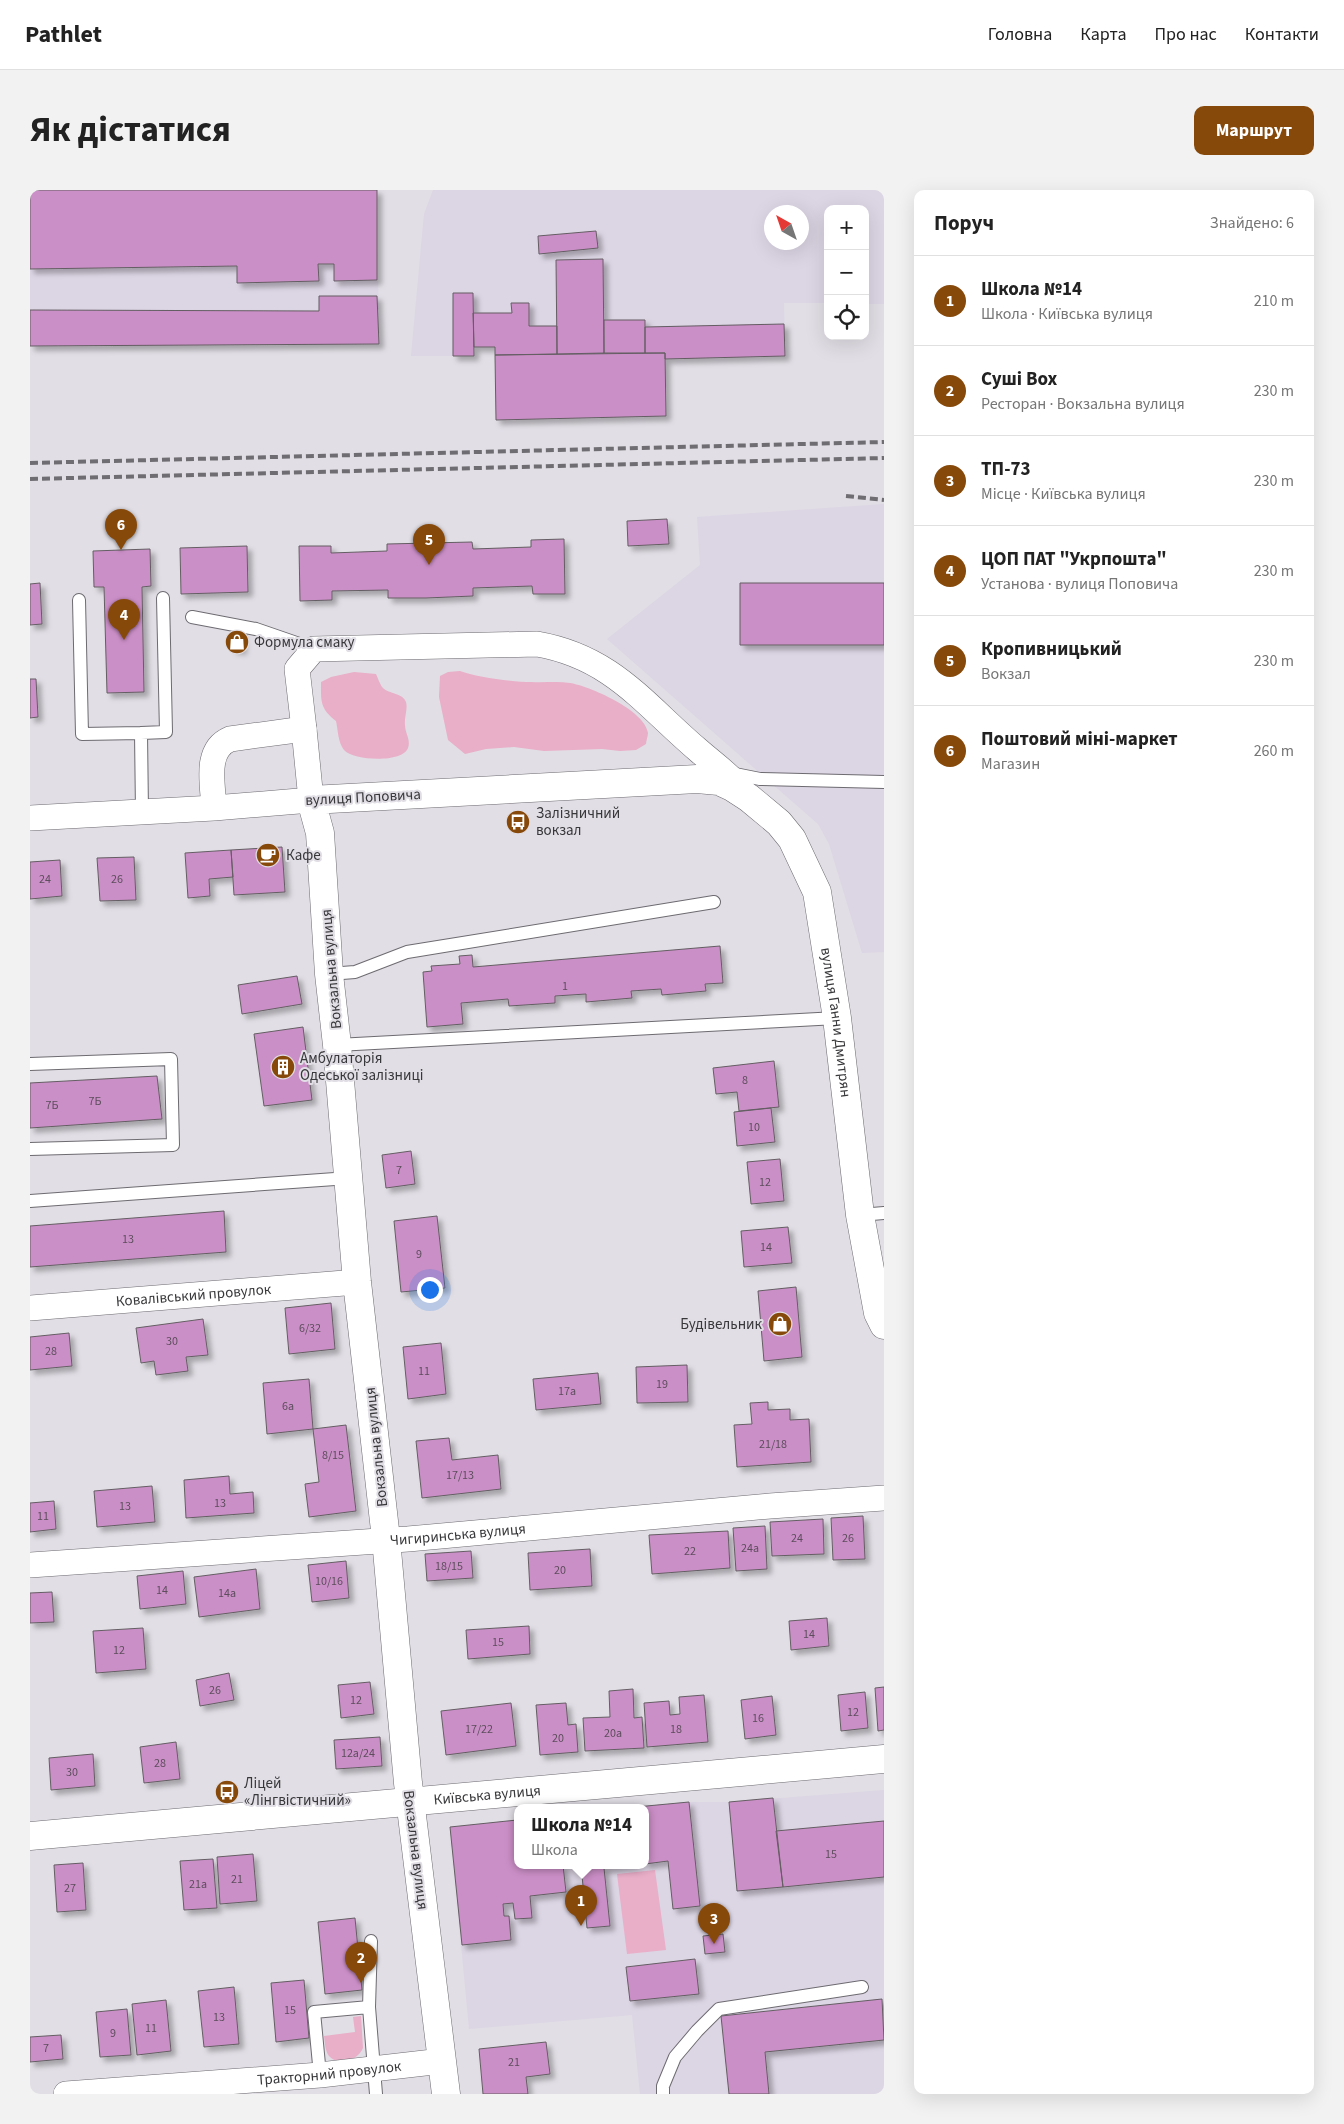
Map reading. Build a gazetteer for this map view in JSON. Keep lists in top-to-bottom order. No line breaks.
{"streets":{"street":["вулиця Поповича","Вокзальна вулиця","вулиця Ганни Дмитрян","Ковалівський провулок","Чигиринська вулиця","Київська вулиця","Тракторний провулок"]},"crossings":[["вулиця Поповича","Вокзальна вулиця"],["вулиця Поповича","вулиця Ганни Дмитрян"],["Вокзальна вулиця","Ковалівський провулок"],["Вокзальна вулиця","Чигиринська вулиця"],["Вокзальна вулиця","Київська вулиця"],["Вокзальна вулиця","Тракторний провулок"]],"places":{"shop":["Формула смаку","Будівельник"],"bus stop":["Залізничний вокзал","Ліцей «Лінгвістичний»"],"cafe":["Кафе"],"building":["Амбулаторія Одеської залізниці"]},"house_numbers":["24","26","1","8","7Б","7Б","10","7","12","13","14","9","6/32","30","28","11","19","17а","6а","21/18","8/15","17/13","13","13","11","24","26","24а","22","18/15","20","10/16","14","14а","14","15","12","26","12","12","16","17/22","18","20а","20","12а/24","28","30","15","21","21а","27","15","13","11","9","7","21"],"north":"top left","page":{"header":"Pathlet","nav":["Головна","Карта","Про нас","Контакти"],"title":"Як дістатися","buttons":"Маршрут","heading":["Поруч","Знайдено: 6"],"map_buttons":["+","−"],"list":[{"mark":"1","name":"Школа №14","note":"Школа · Київська вулиця","value":"210 m"},{"mark":"2","name":"Суші Box","note":"Ресторан · Вокзальна вулиця","value":"230 m"},{"mark":"3","name":"ТП-73","note":"Місце · Київська вулиця","value":"230 m"},{"mark":"4","name":"ЦОП ПАТ \"Укрпошта\"","note":"Установа · вулиця Поповича","value":"230 m"},{"mark":"5","name":"Кропивницький","note":"Вокзал","value":"230 m"},{"mark":"6","name":"Поштовий міні-маркет","note":"Магазин","value":"260 m"}],"pins":["6","5","4","1","3","2"],"popup":["Школа №14","Школа"]}}
